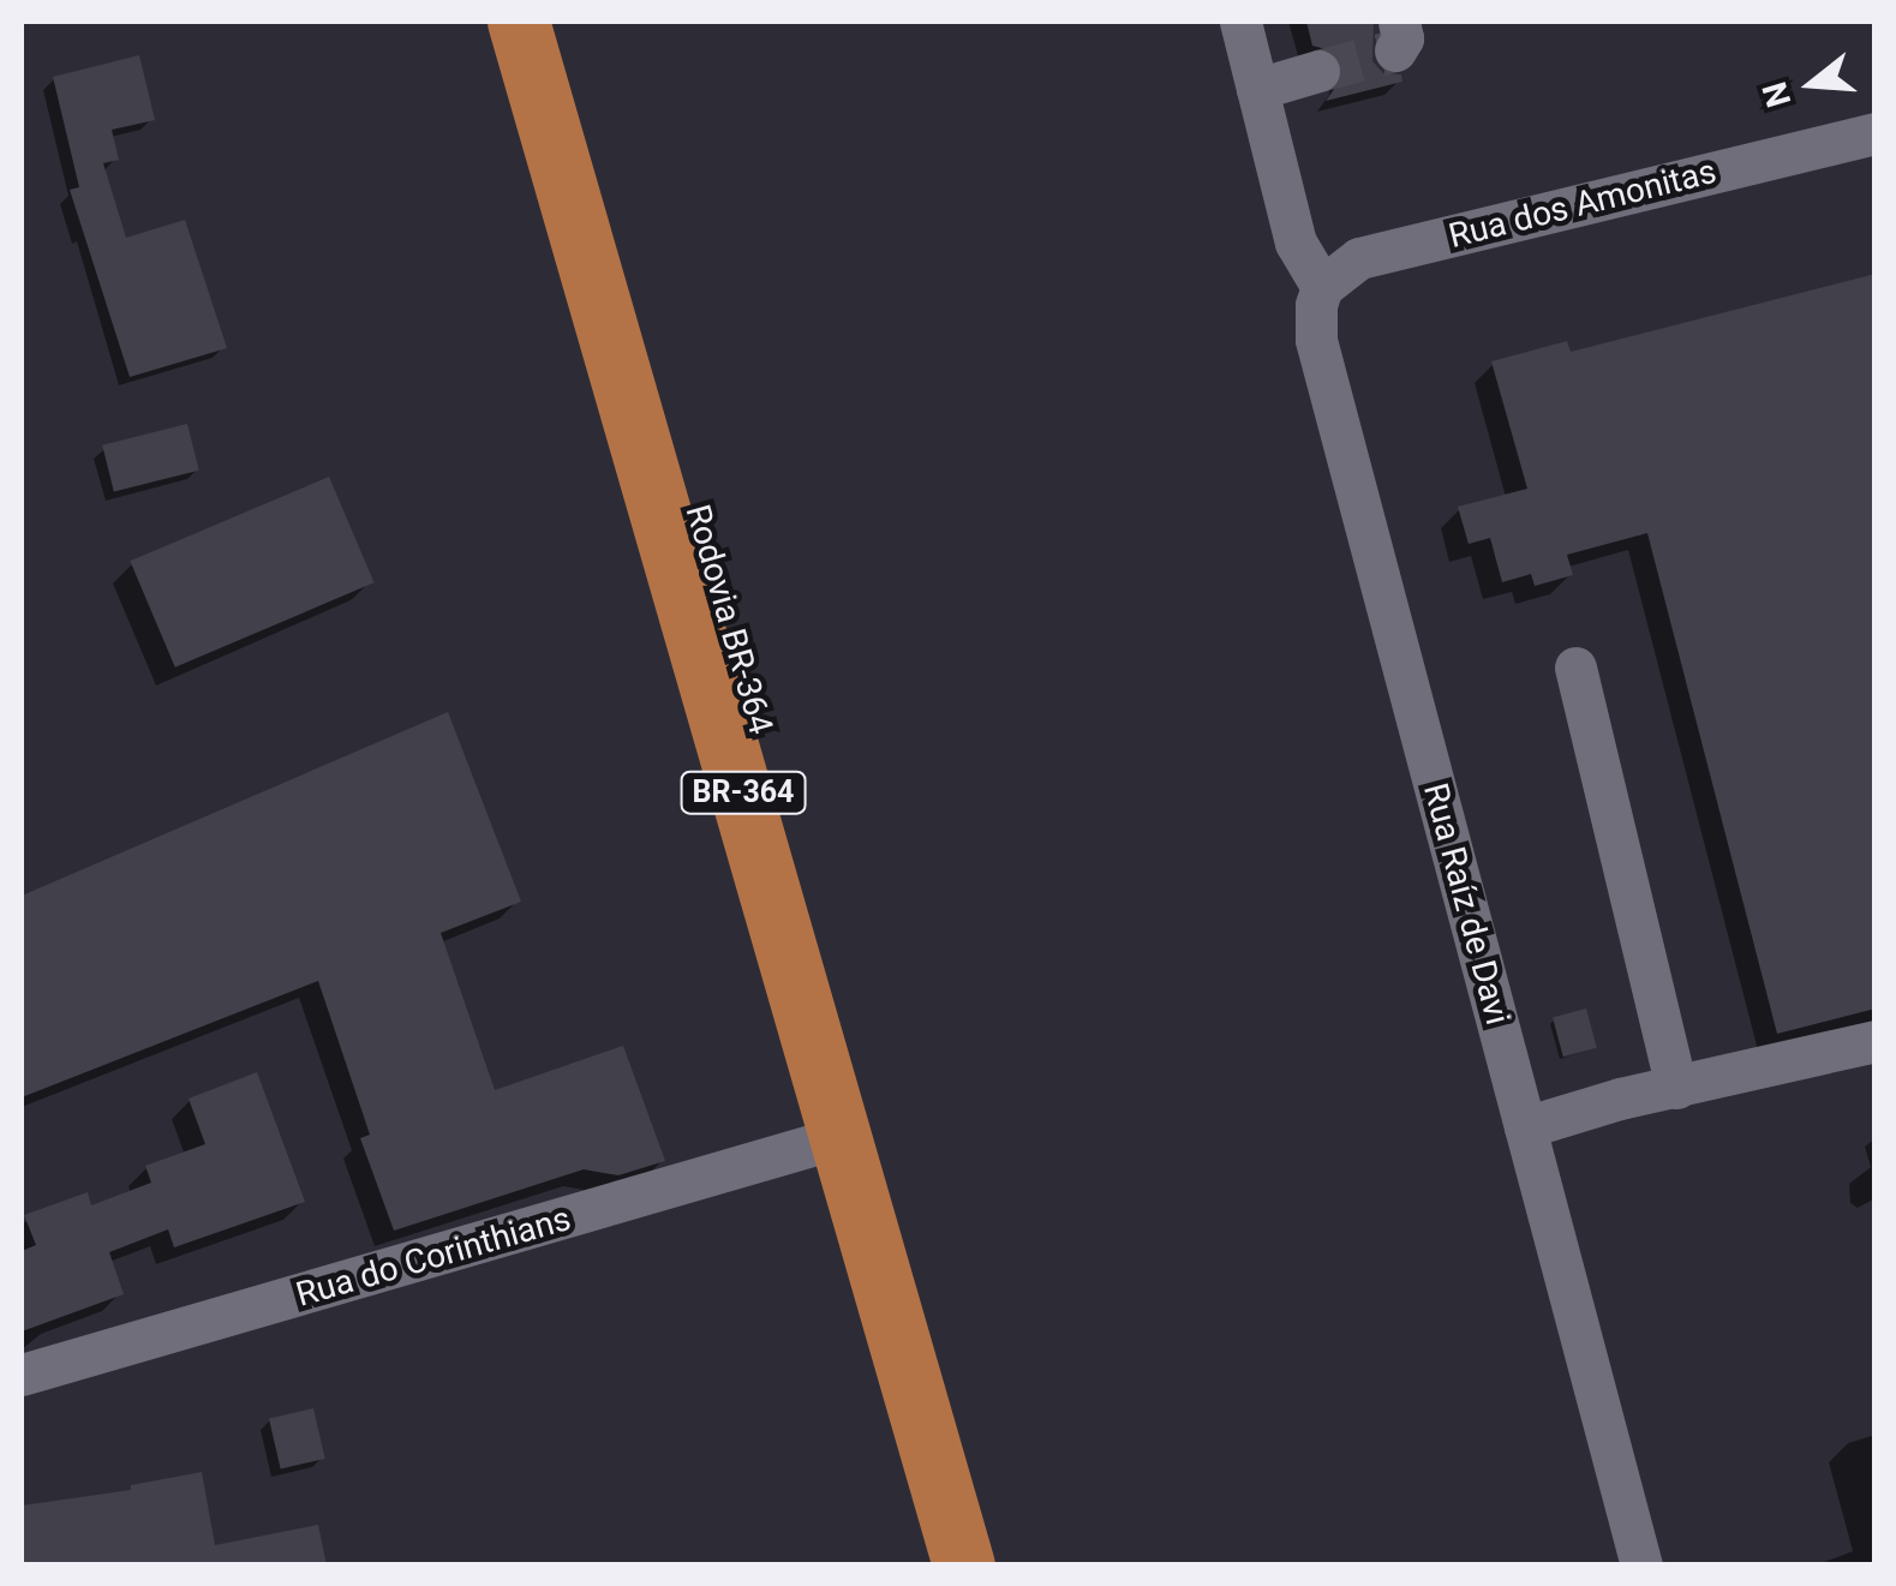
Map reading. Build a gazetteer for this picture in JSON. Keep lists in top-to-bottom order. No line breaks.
{"streets":{"highway":["Rodovia BR-364","BR-364"],"street":["Rua dos Amonitas","Rua Raíz de Davi","Rua do Corinthians"]},"crossings":[["Rua dos Amonitas","Rua Raíz de Davi"],["BR-364","Rua do Corinthians"]],"north":"left"}
